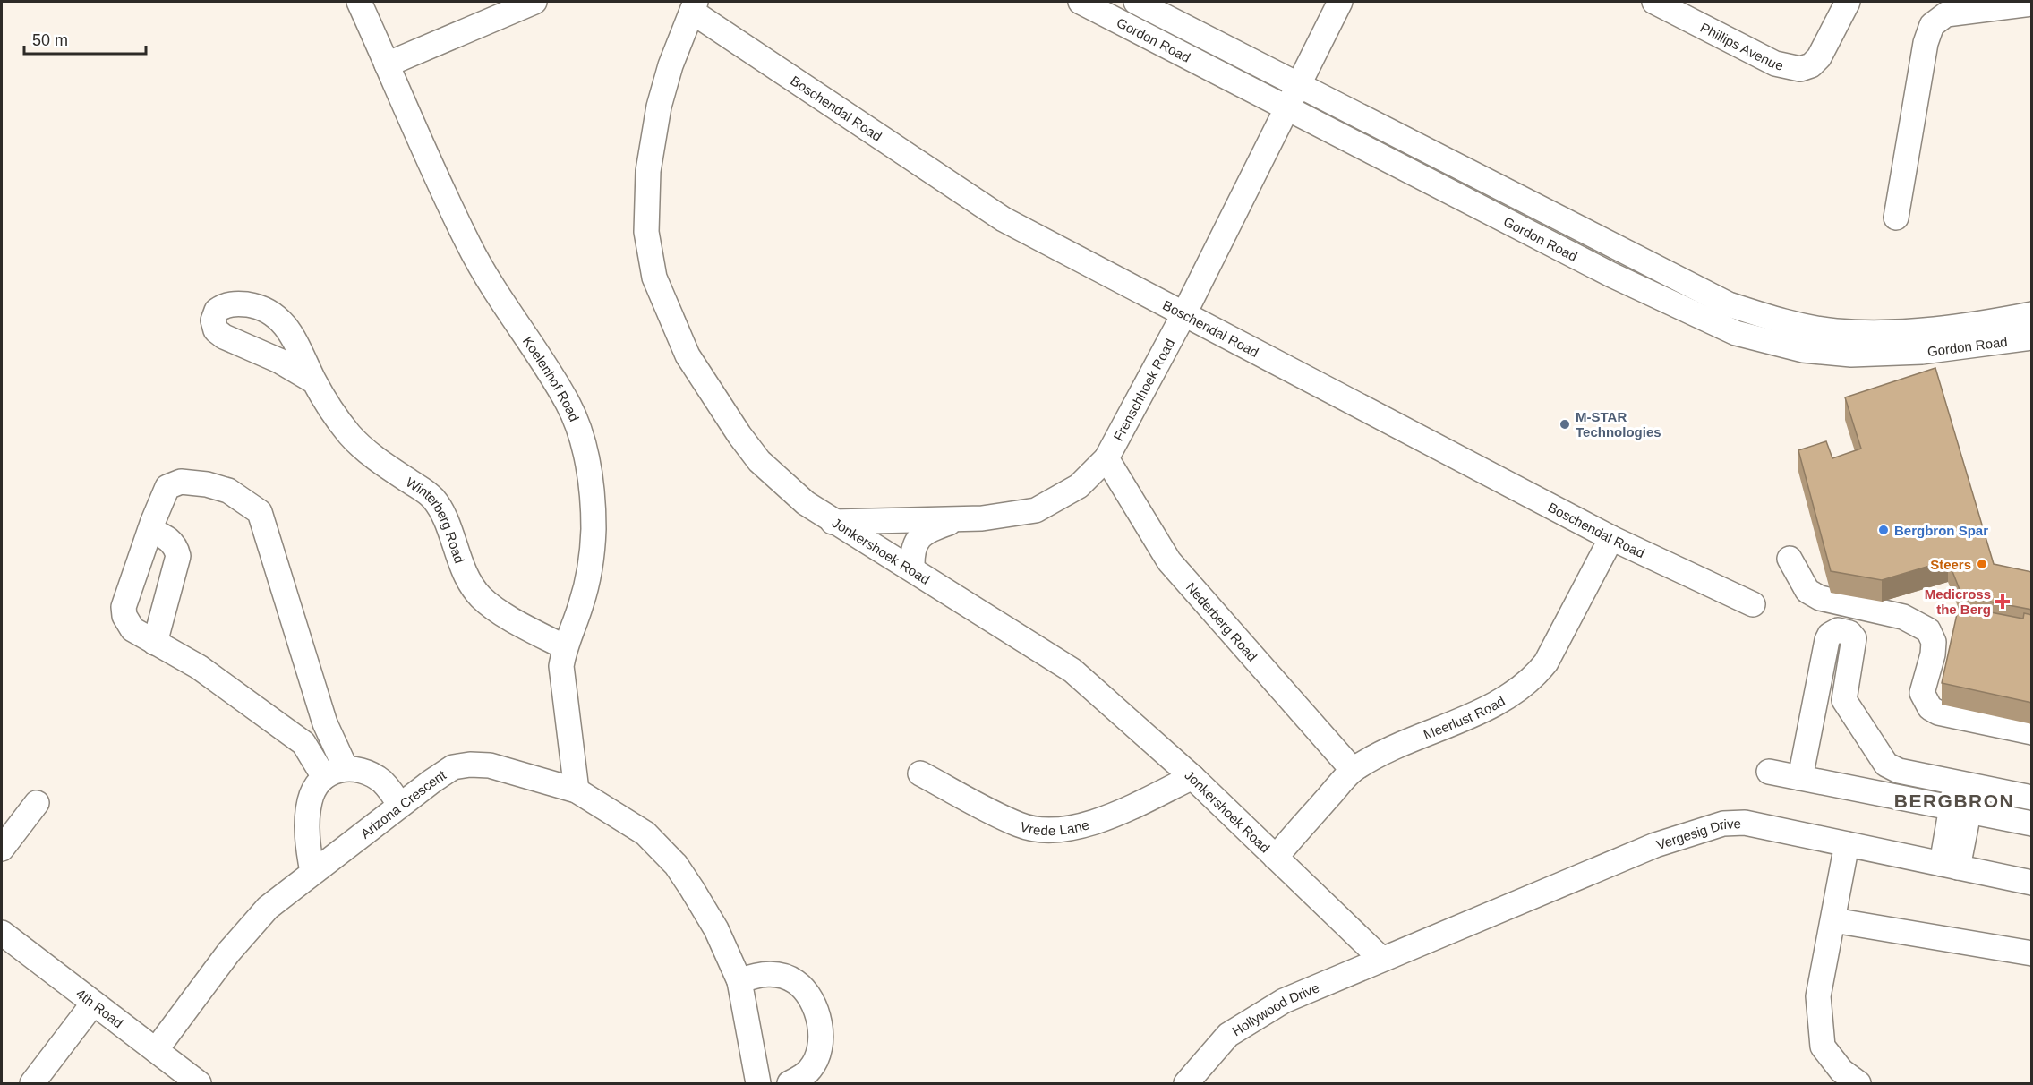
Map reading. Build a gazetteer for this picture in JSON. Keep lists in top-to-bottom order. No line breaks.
{"streets":{"street":["Gordon Road","Phillips Avenue","Boschendal Road","Koelenhof Road","Frenschhoek Road","Winterberg Road","Jonkershoek Road","Nederberg Road","Meerlust Road","Arizona Crescent","Vrede Lane","Vergesig Drive","4th Road","Hollywood Drive"]},"crossings":[["Gordon Road","Frenschhoek Road"],["Boschendal Road","Frenschhoek Road"],["Boschendal Road","Jonkershoek Road"],["Boschendal Road","Meerlust Road"],["Koelenhof Road","Winterberg Road"],["Koelenhof Road","Arizona Crescent"],["Frenschhoek Road","Jonkershoek Road"],["Frenschhoek Road","Nederberg Road"],["Jonkershoek Road","Meerlust Road"],["Jonkershoek Road","Vrede Lane"],["Jonkershoek Road","Vergesig Drive"],["Jonkershoek Road","Hollywood Drive"],["Nederberg Road","Meerlust Road"],["Arizona Crescent","4th Road"],["Vergesig Drive","Hollywood Drive"]],"districts":["BERGBRON"],"places":{"other":["M-STAR Technologies","Bergbron Spar","Steers"],"health":["Medicross the Berg"]},"scale_bar":"50 m"}
